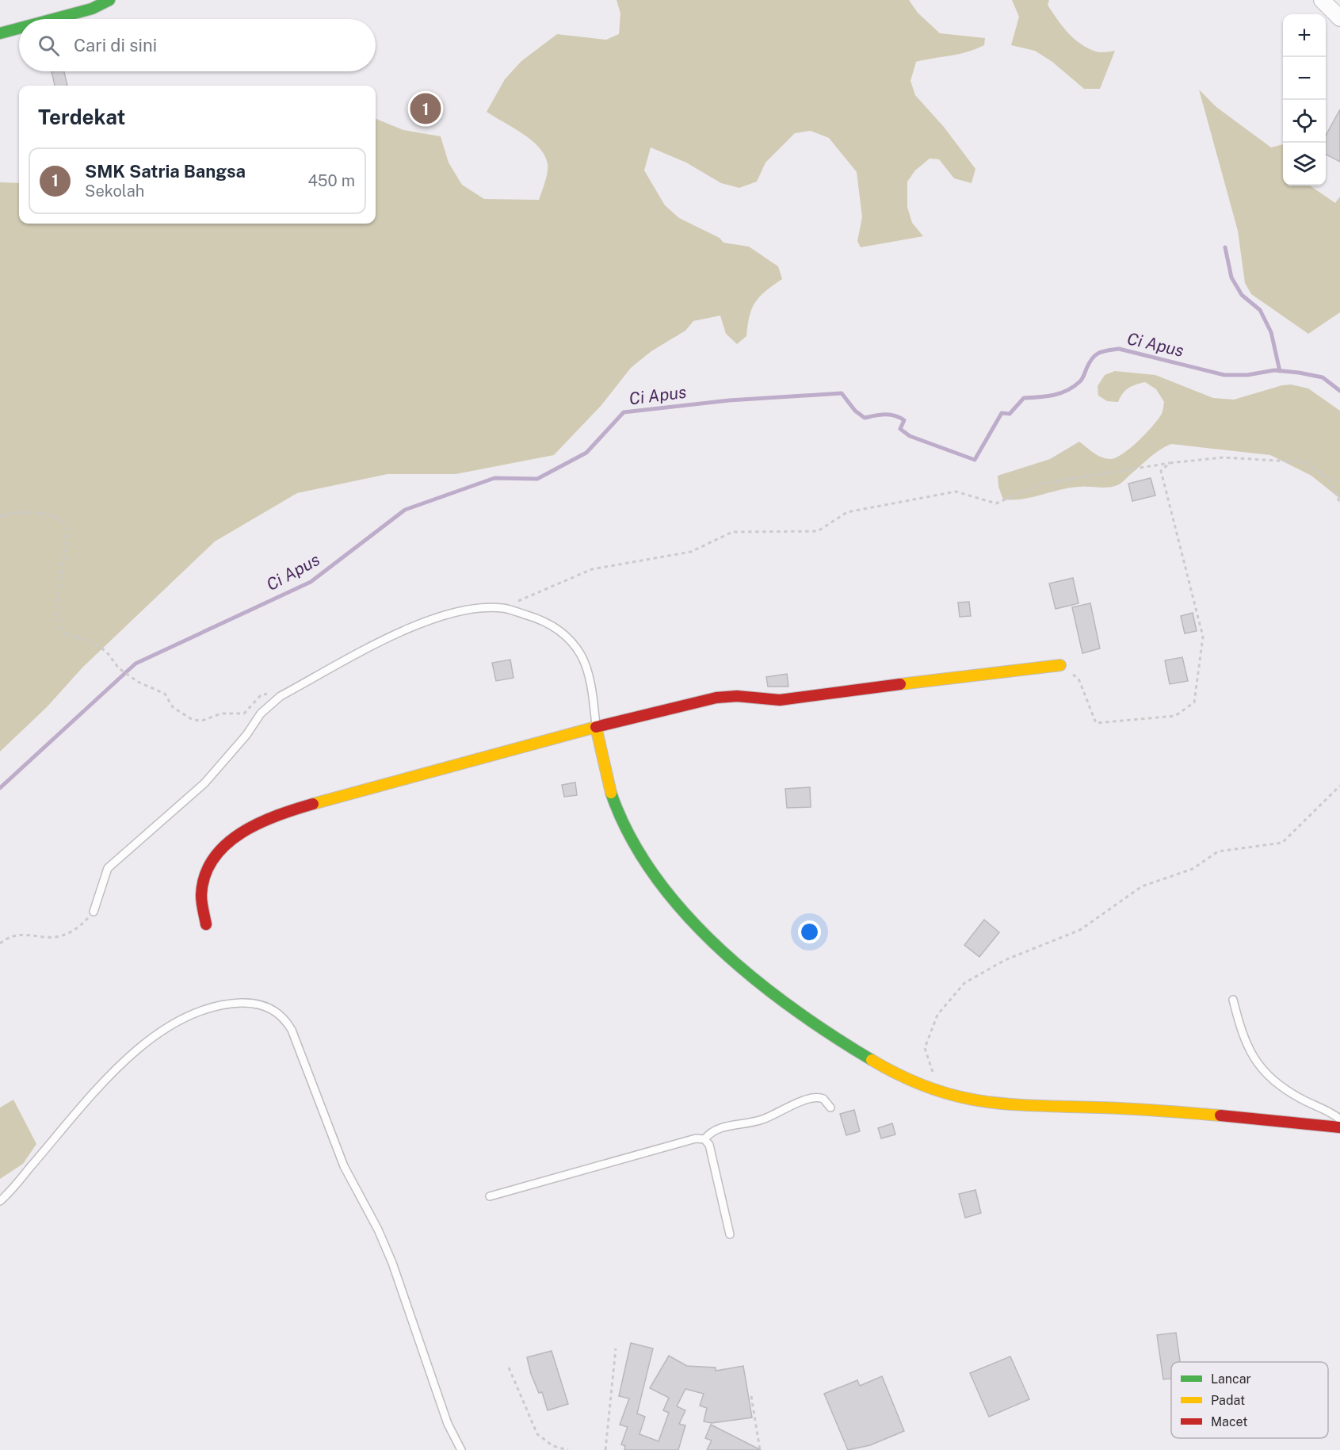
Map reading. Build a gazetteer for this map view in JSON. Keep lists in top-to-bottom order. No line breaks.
{"water":["Ci Apus"],"legend":["Lancar","Padat","Macet"],"page":{"map_buttons":["+","−"],"search":"Cari di sini","heading":"Terdekat","pins":"1","list":[{"mark":"1","name":"SMK Satria Bangsa","note":"Sekolah","value":"450 m"}]}}
